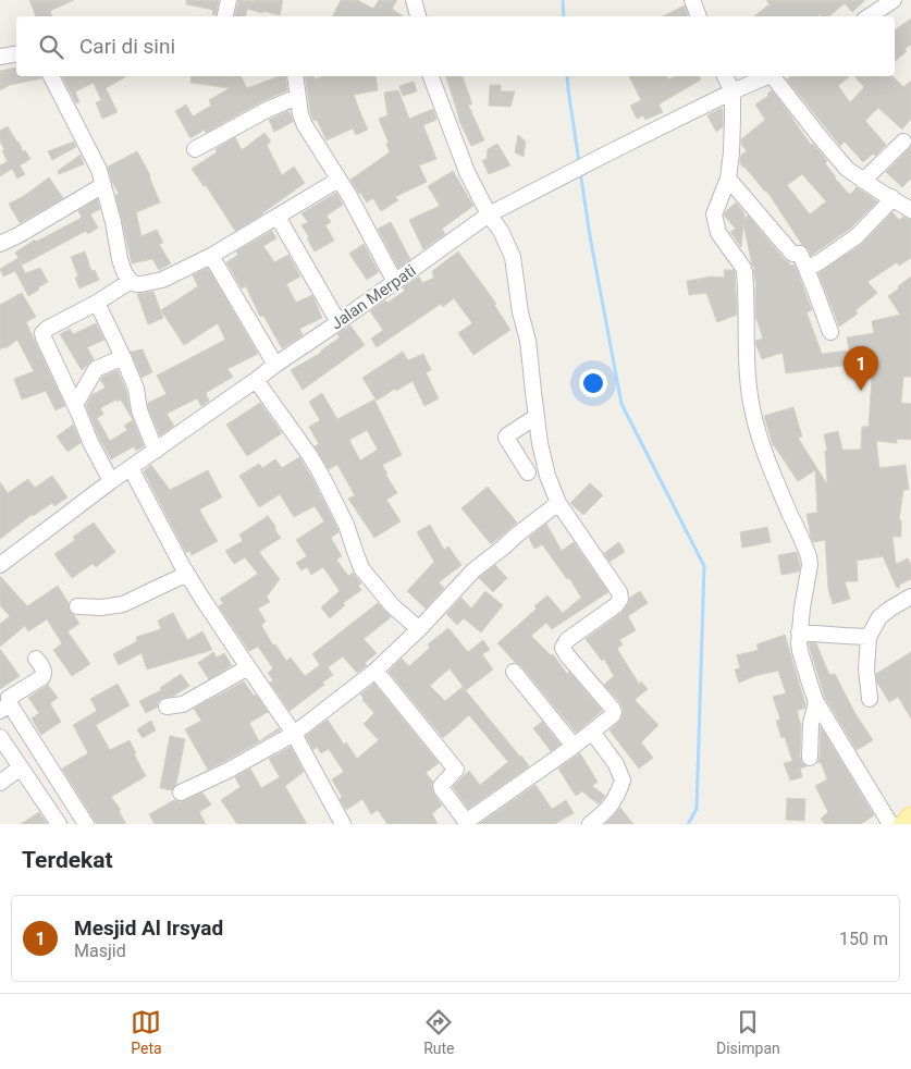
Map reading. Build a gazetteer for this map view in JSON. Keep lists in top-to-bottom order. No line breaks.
{"streets":{"street":["Jalan Merpati"]},"page":{"search":"Cari di sini","pins":"1","heading":"Terdekat","list":[{"mark":"1","name":"Mesjid Al Irsyad","note":"Masjid","value":"150 m"}],"nav":["Peta","Rute","Disimpan"]}}
